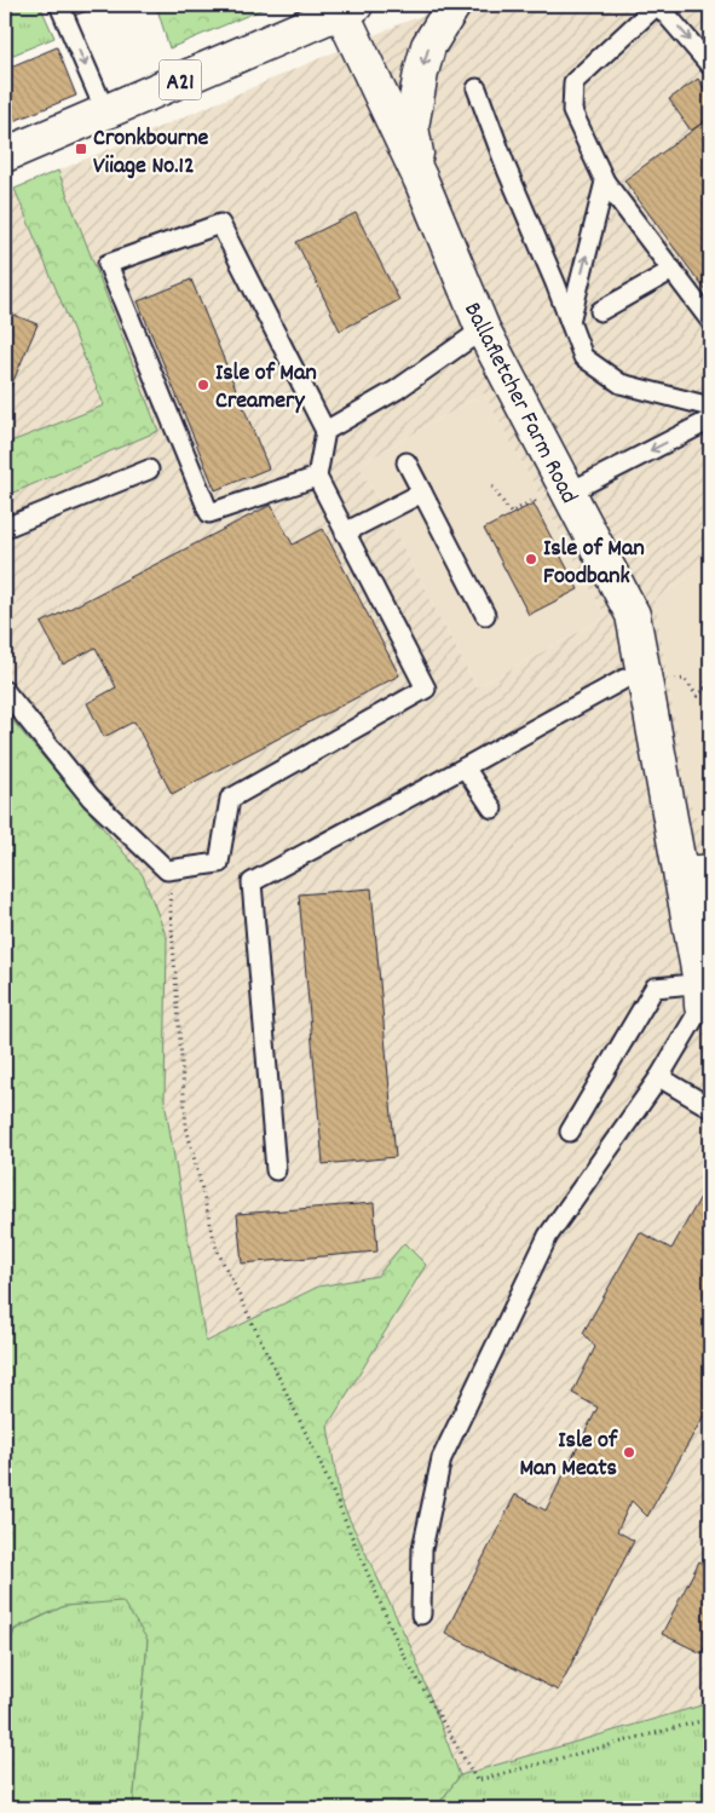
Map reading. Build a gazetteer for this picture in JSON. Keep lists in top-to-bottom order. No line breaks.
{"streets":{"main road":["A21","Ballafletcher Farm Road"]},"crossings":[["A21","Ballafletcher Farm Road"]],"places":{"transit":["Cronkbourne Viiage No.12"],"other":["Isle of Man Creamery","Isle of Man Foodbank","Isle of Man Meats"]}}
